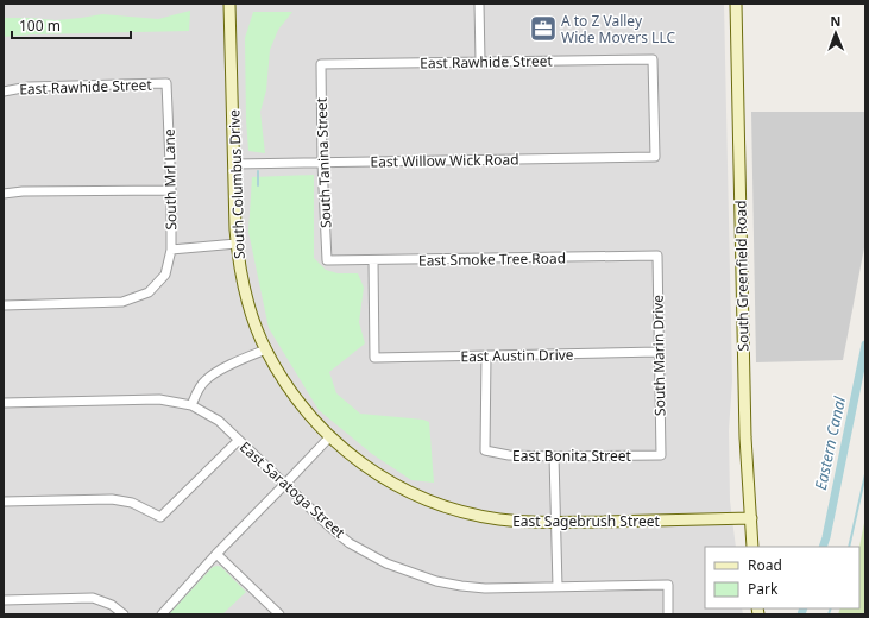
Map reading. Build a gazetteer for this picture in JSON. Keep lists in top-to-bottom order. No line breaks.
{"streets":{"street":["East Rawhide Street","East Willow Wick Road","South Tanina Street","South Mrl Lane","South Columbus Drive","East Smoke Tree Road","South Greenfield Road","East Austin Drive","South Marin Drive","East Bonita Street","East Saratoga Street","East Sagebrush Street"]},"crossings":[["East Rawhide Street","East Willow Wick Road"],["East Rawhide Street","South Tanina Street"],["East Rawhide Street","South Mrl Lane"],["East Willow Wick Road","South Tanina Street"],["East Willow Wick Road","South Columbus Drive"],["South Tanina Street","East Smoke Tree Road"],["South Columbus Drive","East Sagebrush Street"],["East Smoke Tree Road","East Austin Drive"],["East Smoke Tree Road","South Marin Drive"],["South Greenfield Road","East Sagebrush Street"],["East Austin Drive","South Marin Drive"],["East Austin Drive","East Bonita Street"],["South Marin Drive","East Bonita Street"]],"water":["Eastern Canal"],"places":{"office":["A to Z Valley Wide Movers LLC"]},"legend":["Road","Park"],"scale_bar":"100 m","north":"top"}
